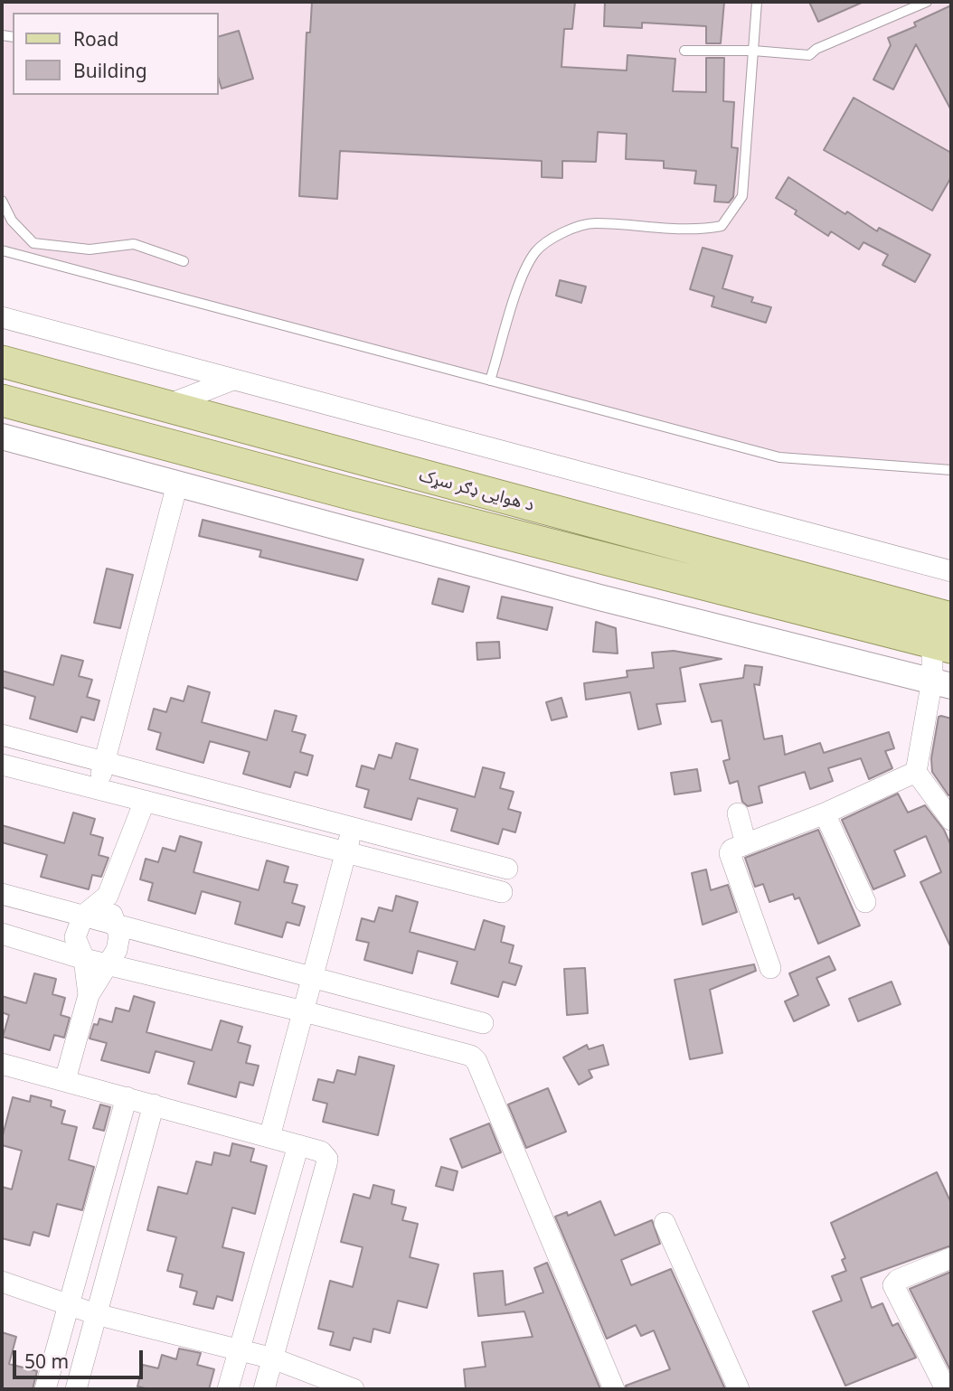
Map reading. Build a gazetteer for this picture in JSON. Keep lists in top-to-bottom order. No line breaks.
{"streets":{"main road":["د هوایی ډګر سړک"]},"legend":["Road","Building"],"scale_bar":"50 m"}
